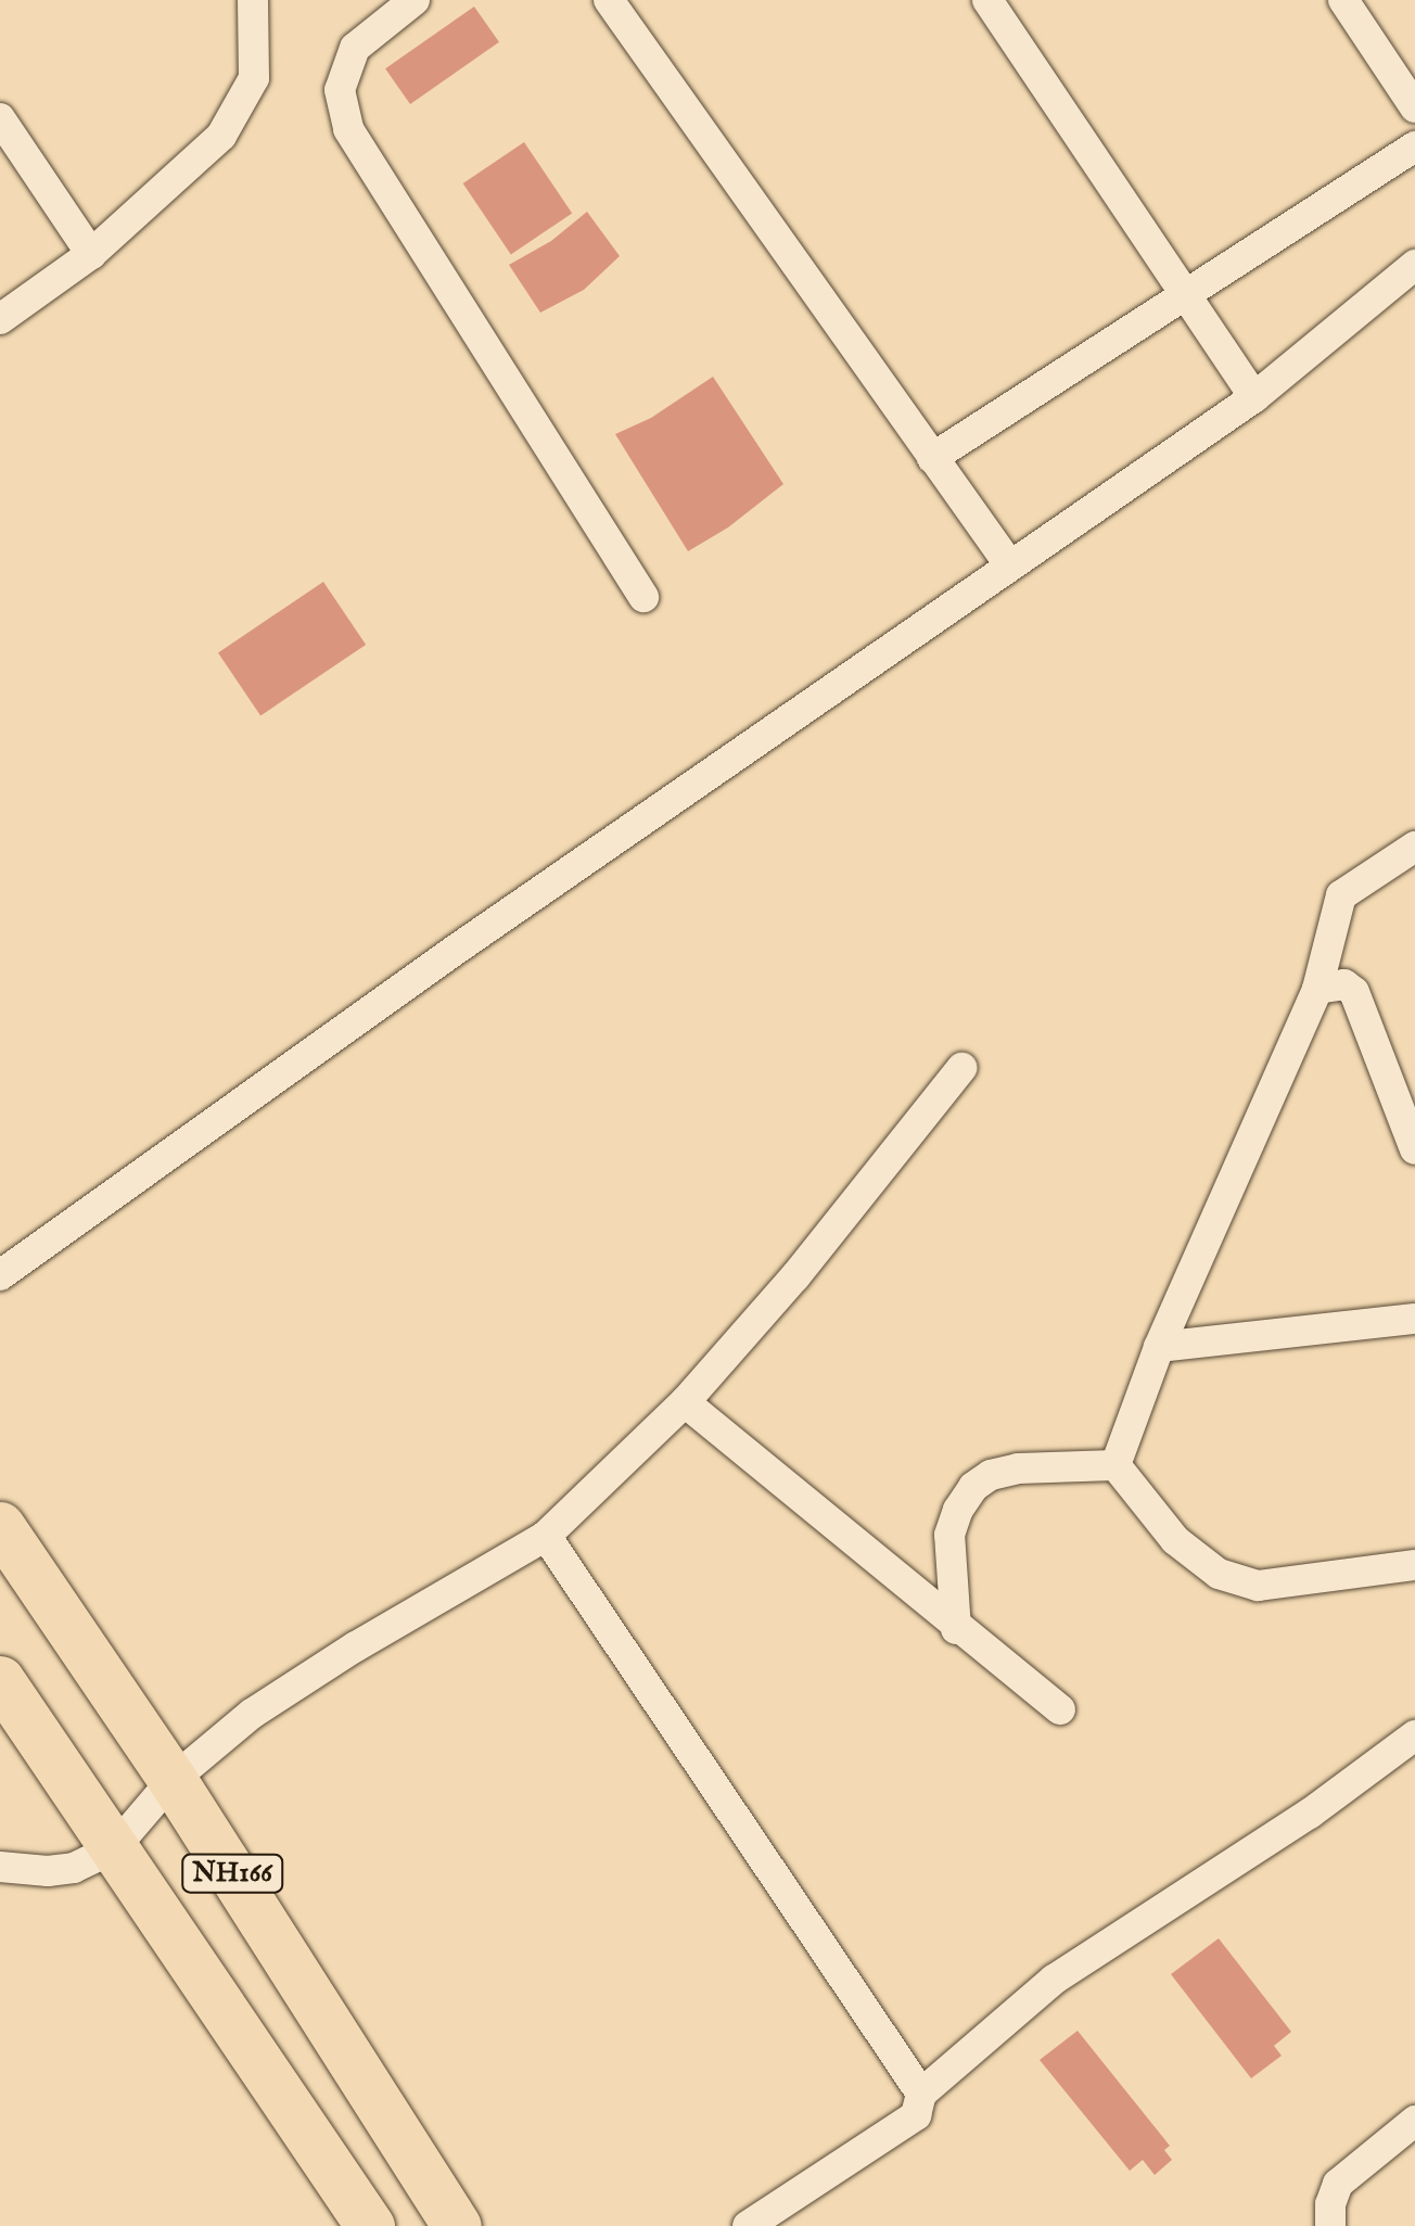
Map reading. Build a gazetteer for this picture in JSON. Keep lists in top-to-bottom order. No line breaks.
{"streets":{"highway":["NH166"]}}
